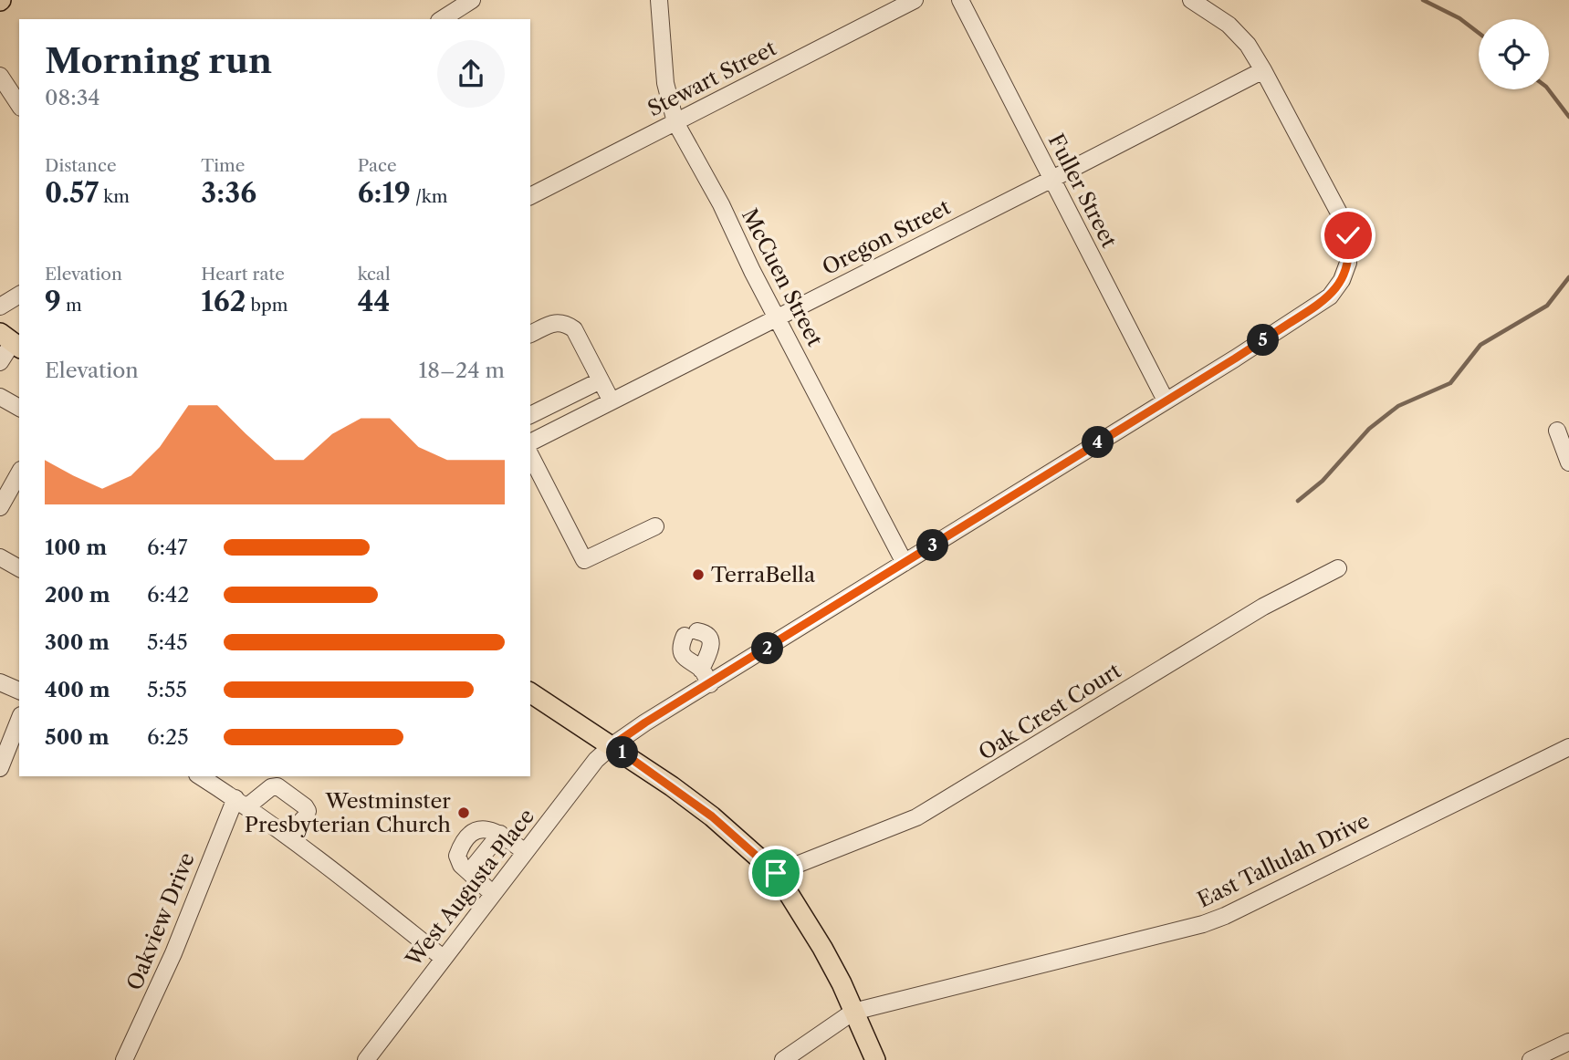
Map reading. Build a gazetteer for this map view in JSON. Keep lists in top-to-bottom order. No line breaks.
{"streets":{"street":["Stewart Street","Fuller Street","Oregon Street","McCuen Street","Oak Crest Court","East Tallulah Drive","West Augusta Place","Oakview Drive"]},"crossings":[["Stewart Street","McCuen Street"],["Fuller Street","Oregon Street"],["Fuller Street","West Augusta Place"],["Oregon Street","McCuen Street"],["Oregon Street","West Augusta Place"],["McCuen Street","West Augusta Place"]],"places":["TerraBella","Westminster Presbyterian Church"],"page":{"heading":["Morning run","08:34"],"stats":[["Distance","0.57 km"],["Time","3:36"],["Pace","6:19 /km"],["Elevation","9 m"],["Heart rate","162 bpm"],["kcal","44"]],"pins":["5","4","3","2","1"],"chart":["Elevation","18–24 m"],"list":[{"name":"100 m","note":"6:47"},{"name":"200 m","note":"6:42"},{"name":"300 m","note":"5:45"},{"name":"400 m","note":"5:55"},{"name":"500 m","note":"6:25"}]}}
